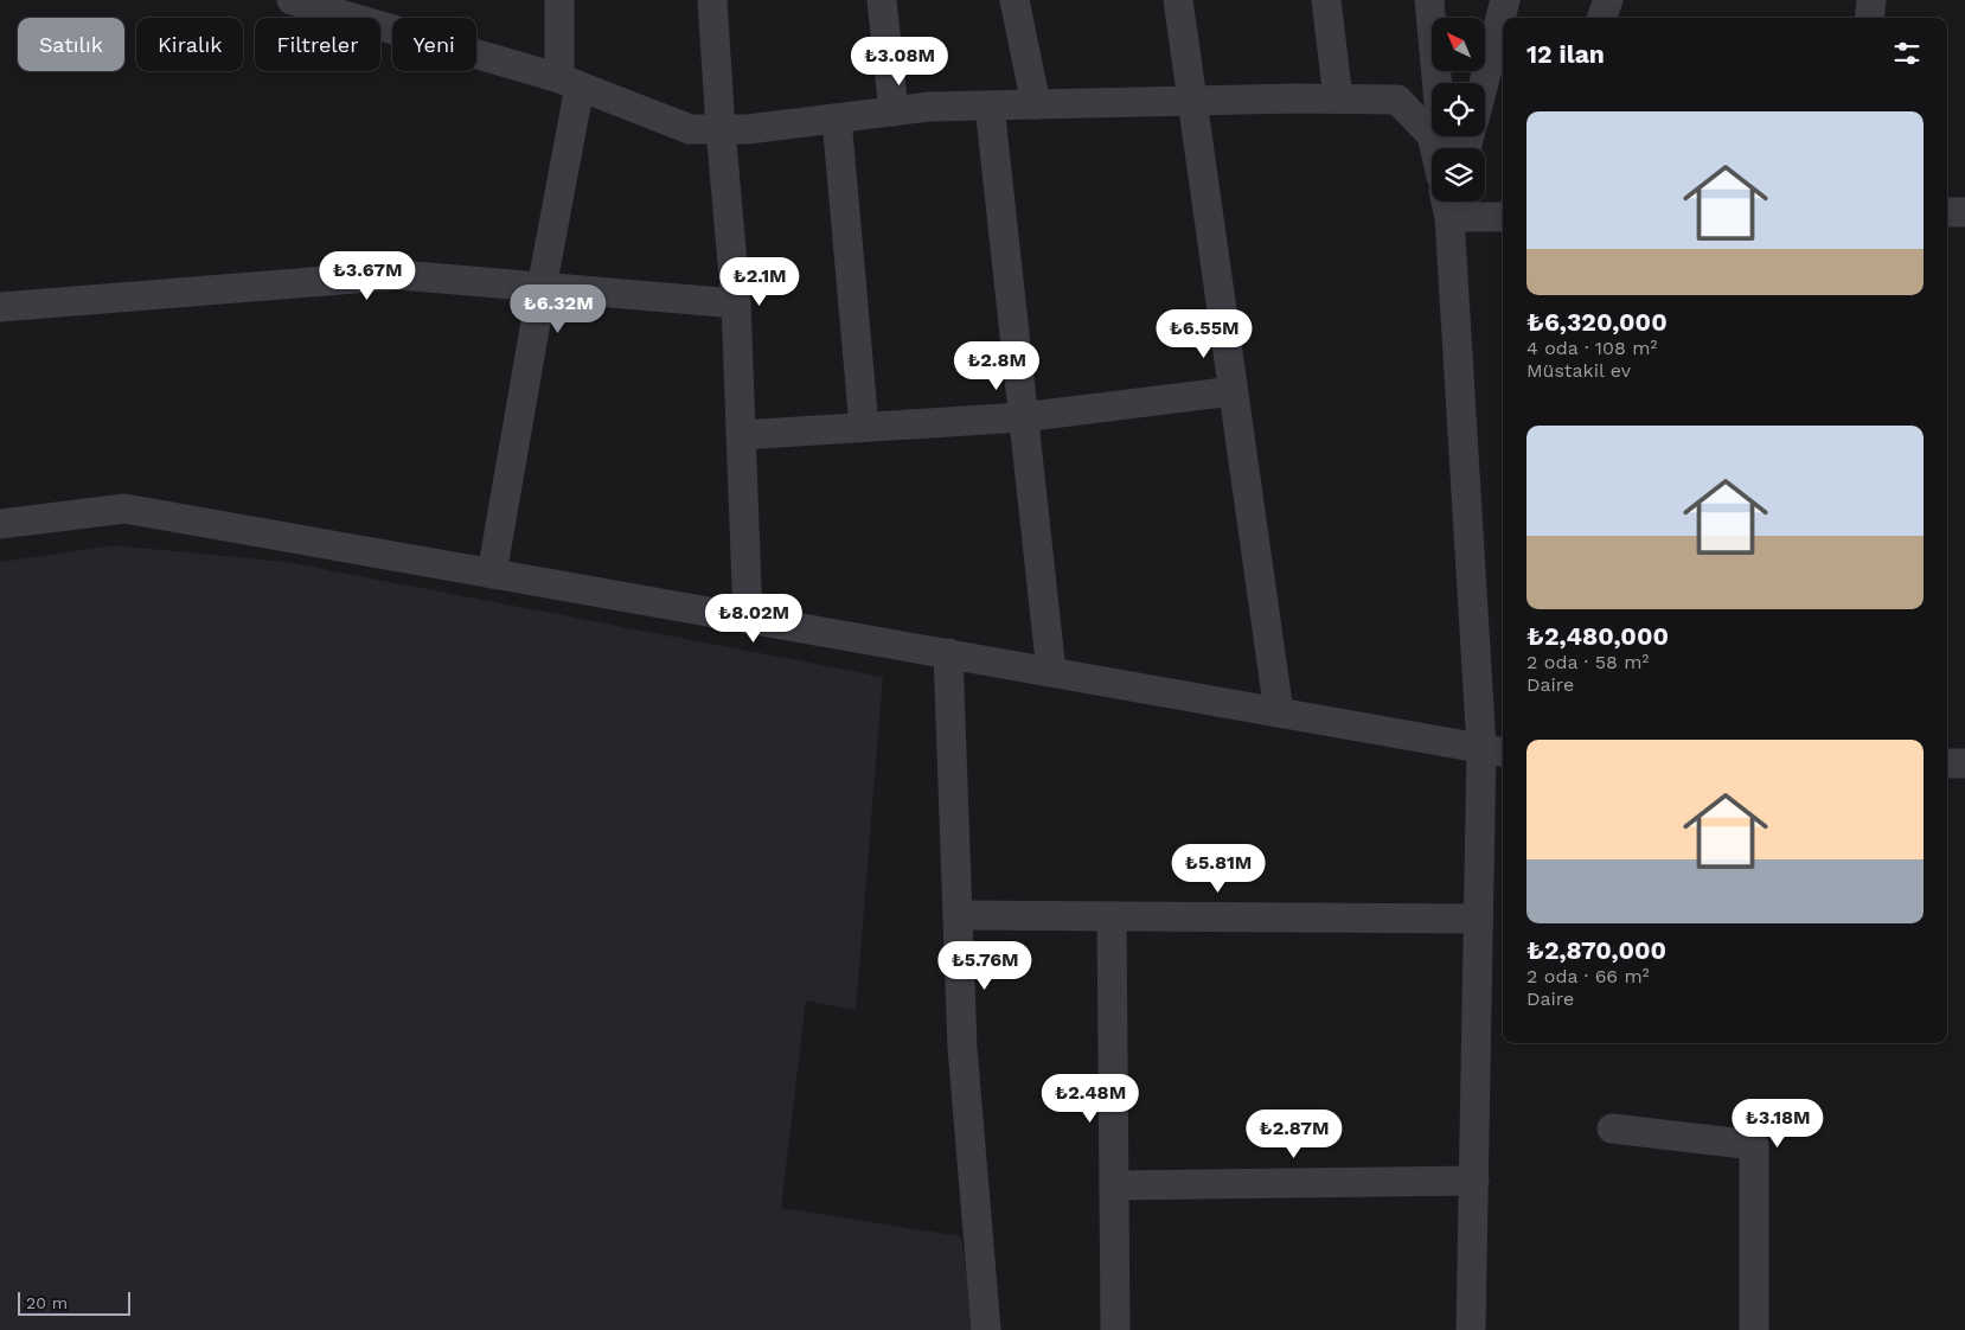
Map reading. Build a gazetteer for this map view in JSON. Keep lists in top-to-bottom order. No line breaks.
{"scale_bar":"20 m","north":"top left","page":{"chip":["Satılık","Kiralık","Filtreler","Yeni"],"heading":"12 ilan","price":["₺3.08M","₺3.67M","₺2.1M","₺6.32M","₺6.55M","₺2.8M","₺8.02M","₺5.81M","₺5.76M","₺2.48M","₺3.18M","₺2.87M"],"list":[{"name":"₺6,320,000","note":"4 oda · 108 m² · Müstakil ev"},{"name":"₺2,480,000","note":"2 oda · 58 m² · Daire"},{"name":"₺2,870,000","note":"2 oda · 66 m² · Daire"}],"scale":"20 m"}}
